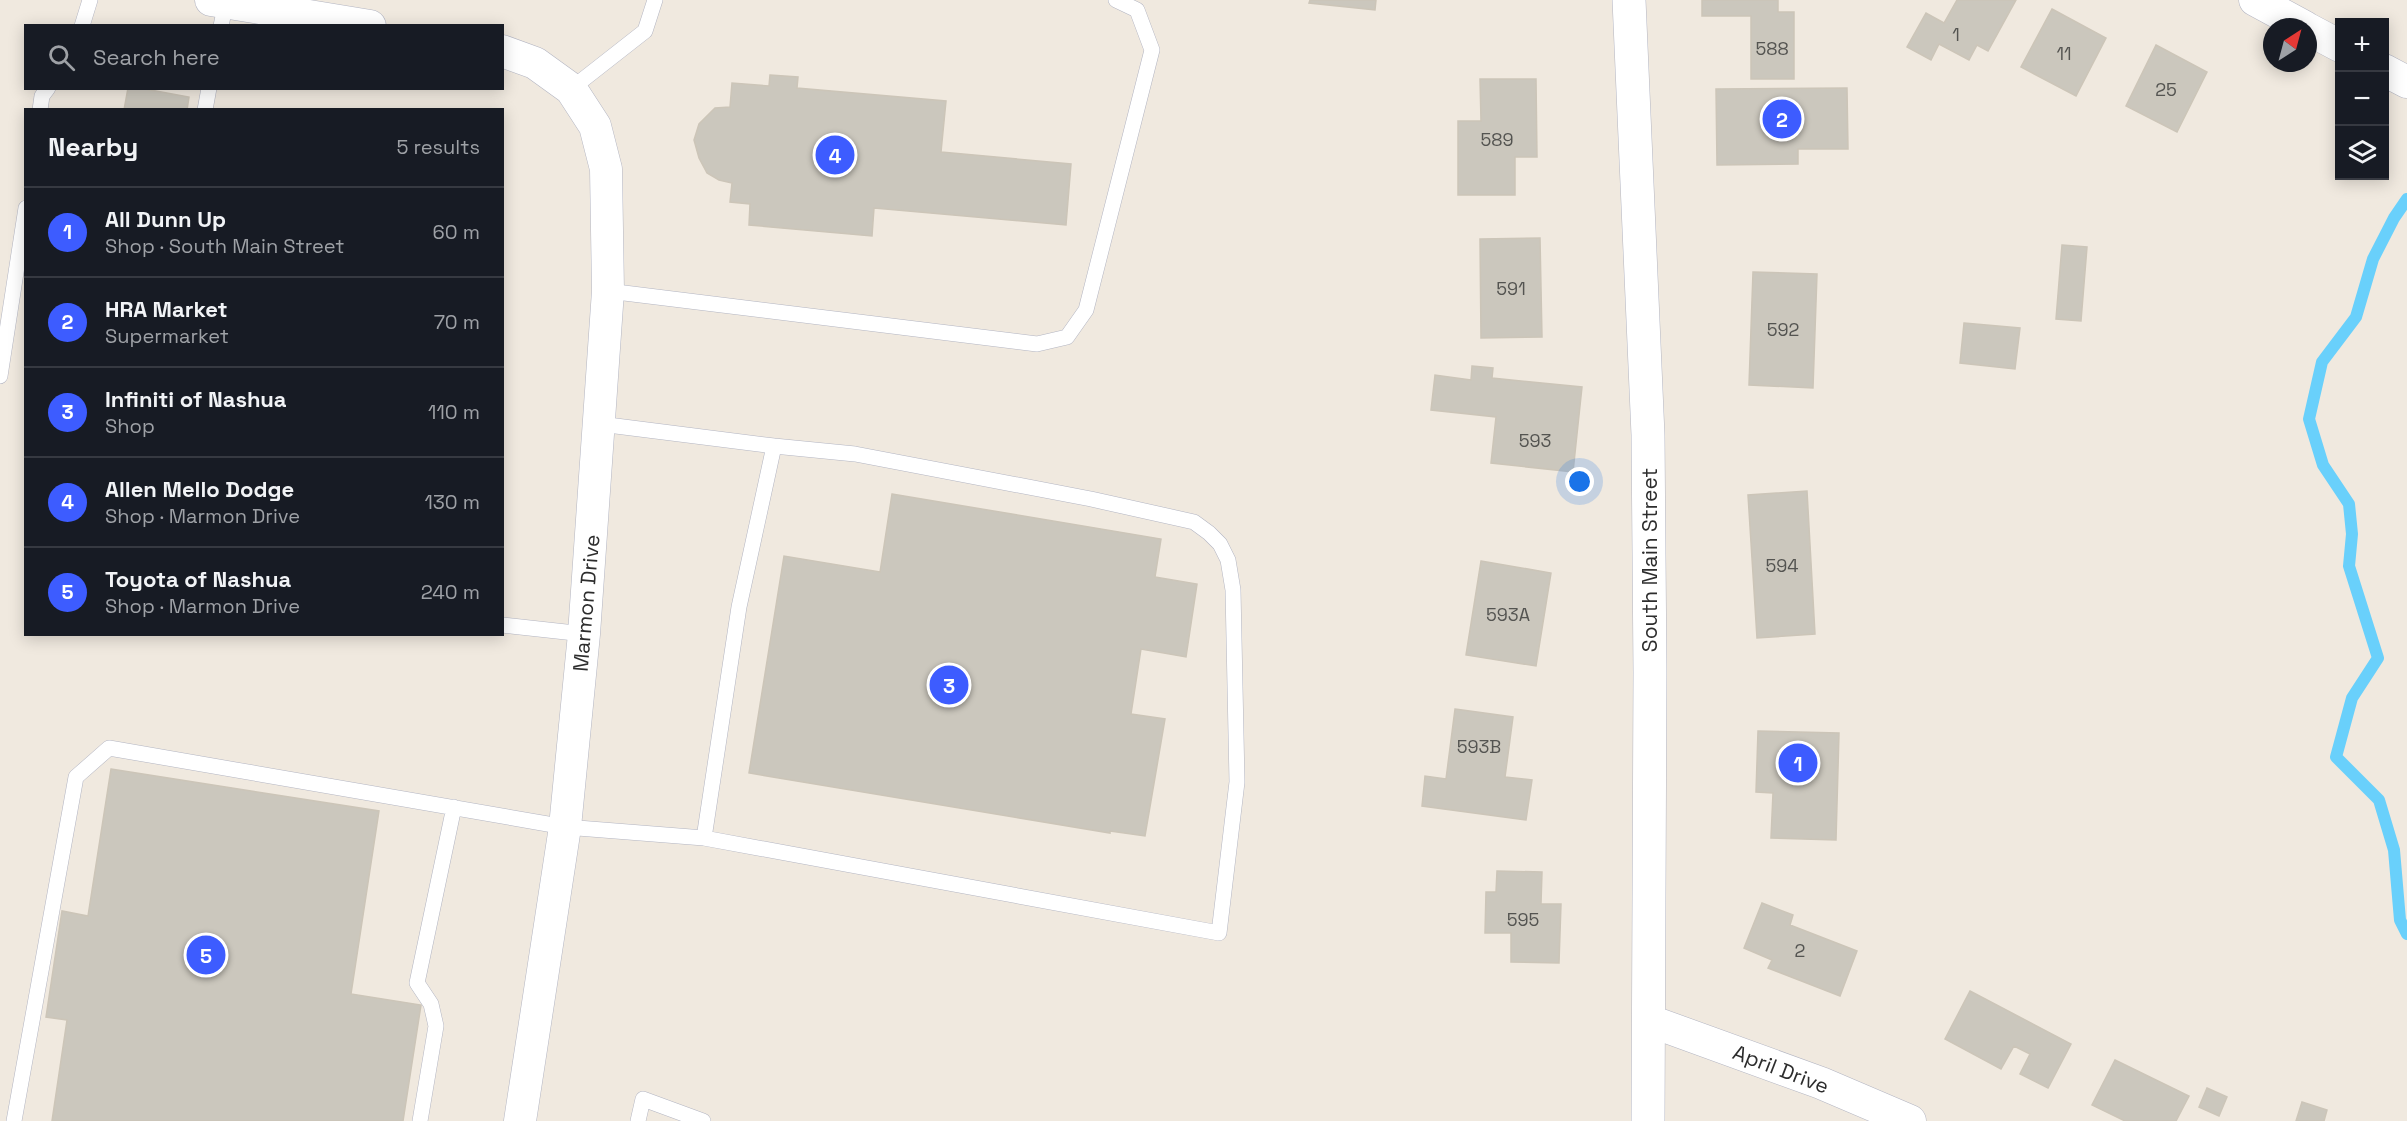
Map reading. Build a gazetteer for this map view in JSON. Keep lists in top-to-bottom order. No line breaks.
{"streets":{"street":["South Main Street","Marmon Drive","April Drive"]},"crossings":[["South Main Street","April Drive"]],"house_numbers":["1","588","11","25","589","591","592","593","594","593A","593B","595","2"],"north":"top right","page":{"map_buttons":["+","−"],"search":"Search here","pins":["2","4","3","1","5"],"heading":["Nearby","5 results"],"list":[{"mark":"1","name":"All Dunn Up","note":"Shop · South Main Street","value":"60 m"},{"mark":"2","name":"HRA Market","note":"Supermarket","value":"70 m"},{"mark":"3","name":"Infiniti of Nashua","note":"Shop","value":"110 m"},{"mark":"4","name":"Allen Mello Dodge","note":"Shop · Marmon Drive","value":"130 m"},{"mark":"5","name":"Toyota of Nashua","note":"Shop · Marmon Drive","value":"240 m"}]}}
